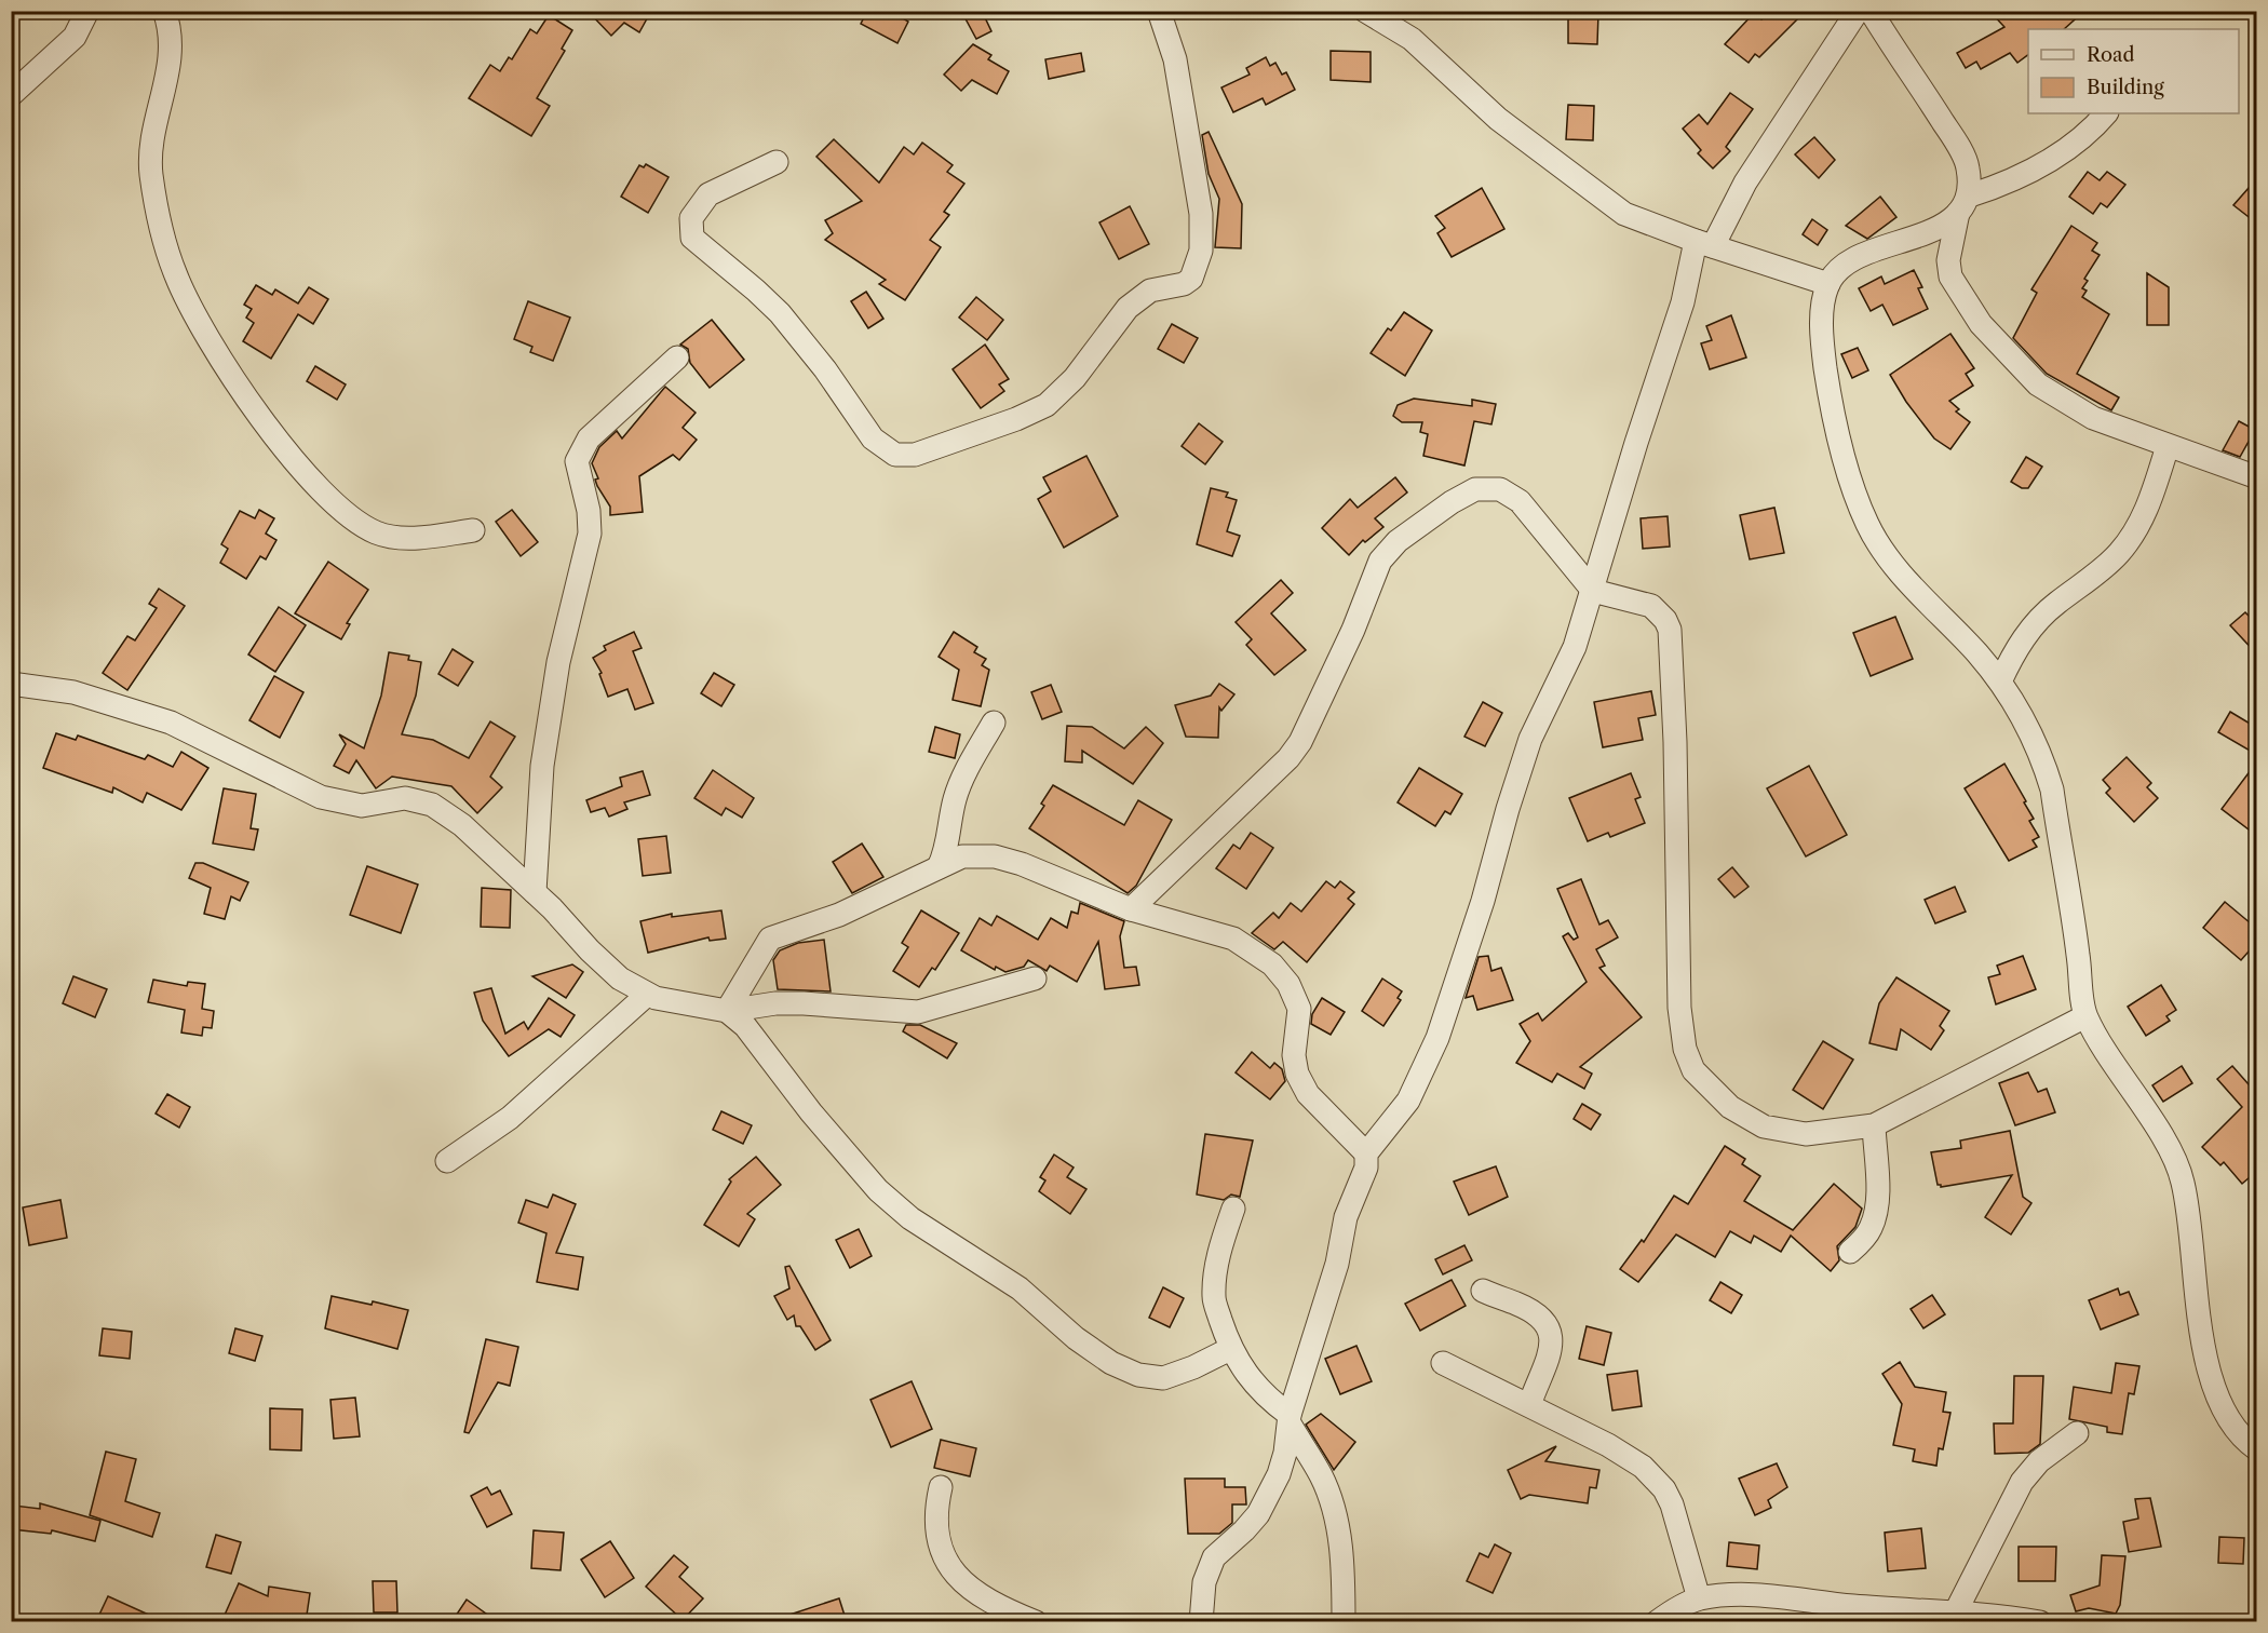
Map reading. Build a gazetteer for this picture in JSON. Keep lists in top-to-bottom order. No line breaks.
{"legend":["Road","Building"]}
